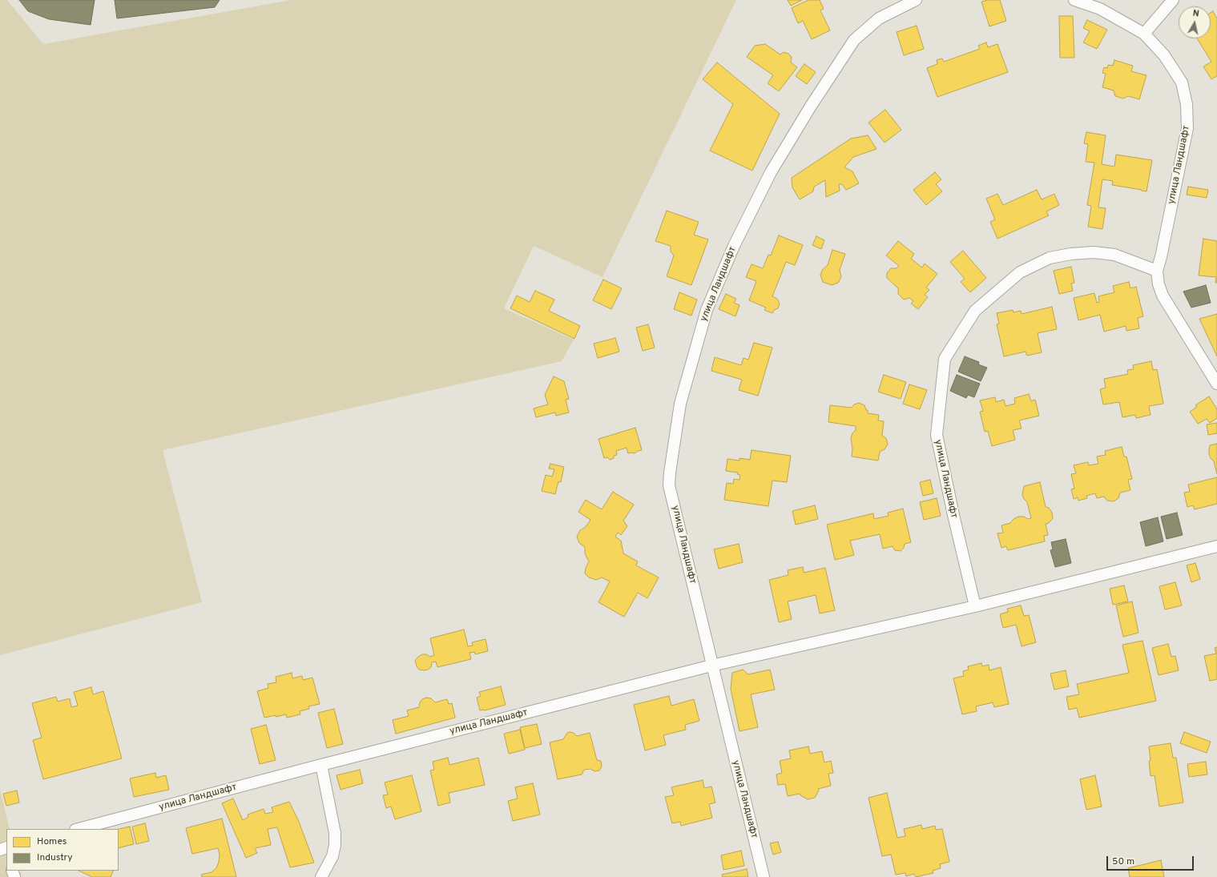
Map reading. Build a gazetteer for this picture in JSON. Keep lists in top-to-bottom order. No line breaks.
{"streets":{"street":["улица Ландшафт"]},"legend":["Homes","Industry"],"scale_bar":"50 m","north":"top"}
